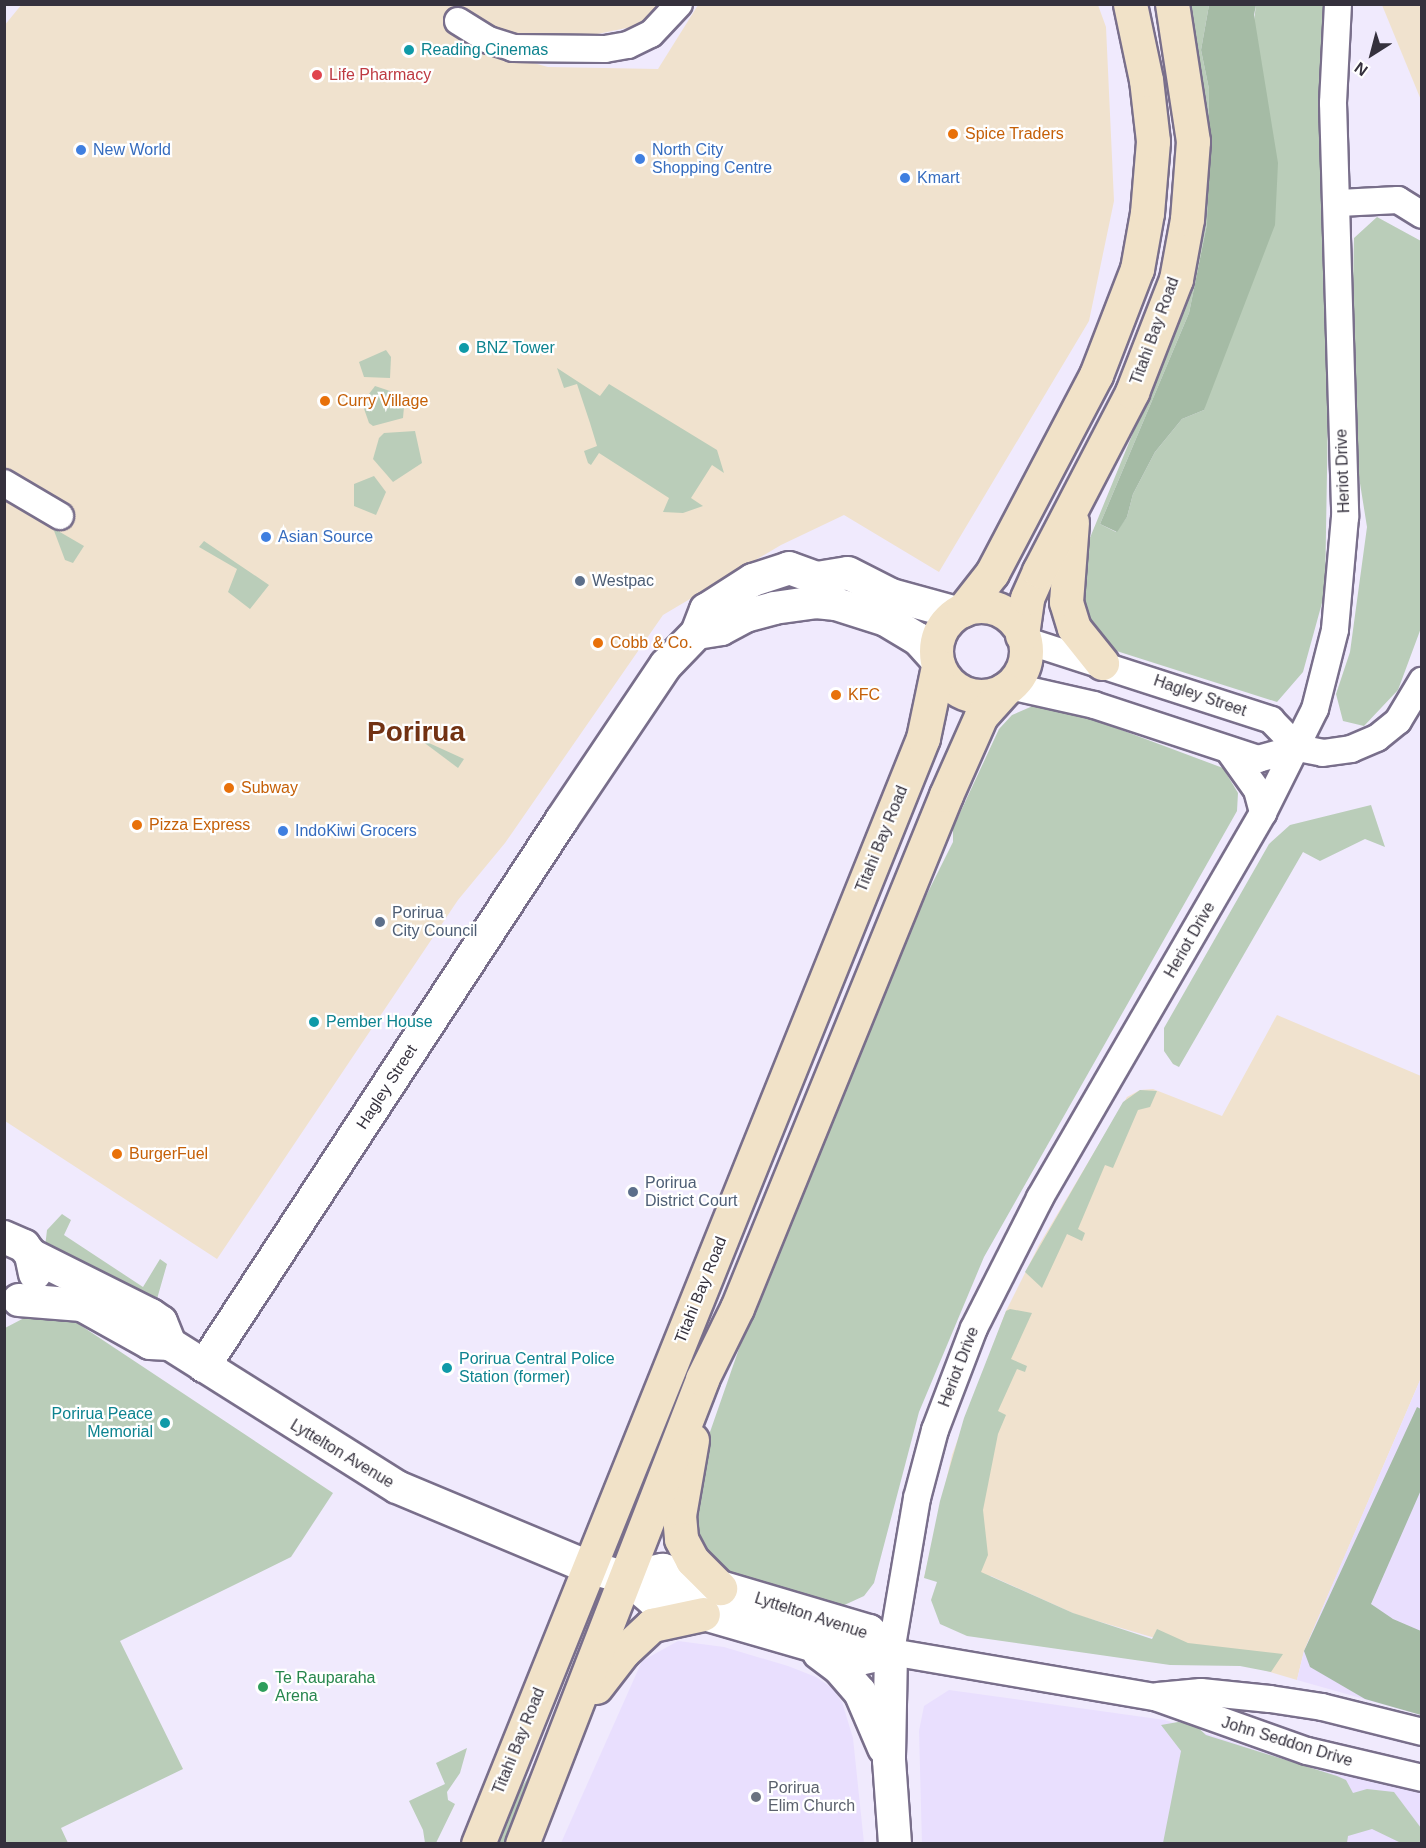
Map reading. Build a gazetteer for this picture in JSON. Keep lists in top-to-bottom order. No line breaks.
{"streets":{"main road":["Titahi Bay Road"],"street":["Heriot Drive","Hagley Street","Lyttelton Avenue","John Seddon Drive"]},"crossings":[["Titahi Bay Road","Hagley Street"],["Titahi Bay Road","Lyttelton Avenue"],["Heriot Drive","Hagley Street"],["Heriot Drive","Lyttelton Avenue"],["Heriot Drive","John Seddon Drive"],["Hagley Street","Lyttelton Avenue"],["Lyttelton Avenue","John Seddon Drive"]],"districts":["Porirua"],"places":["Reading Cinemas","Life Pharmacy","Spice Traders","New World","North City Shopping Centre","Kmart","BNZ Tower","Curry Village","Asian Source","Westpac","Cobb & Co.","KFC","Subway","Pizza Express","IndoKiwi Grocers","Porirua City Council","Pember House","BurgerFuel","Porirua District Court","Porirua Central Police Station (former)","Porirua Peace Memorial","Te Rauparaha Arena","Porirua Elim Church"],"north":"bottom left"}
